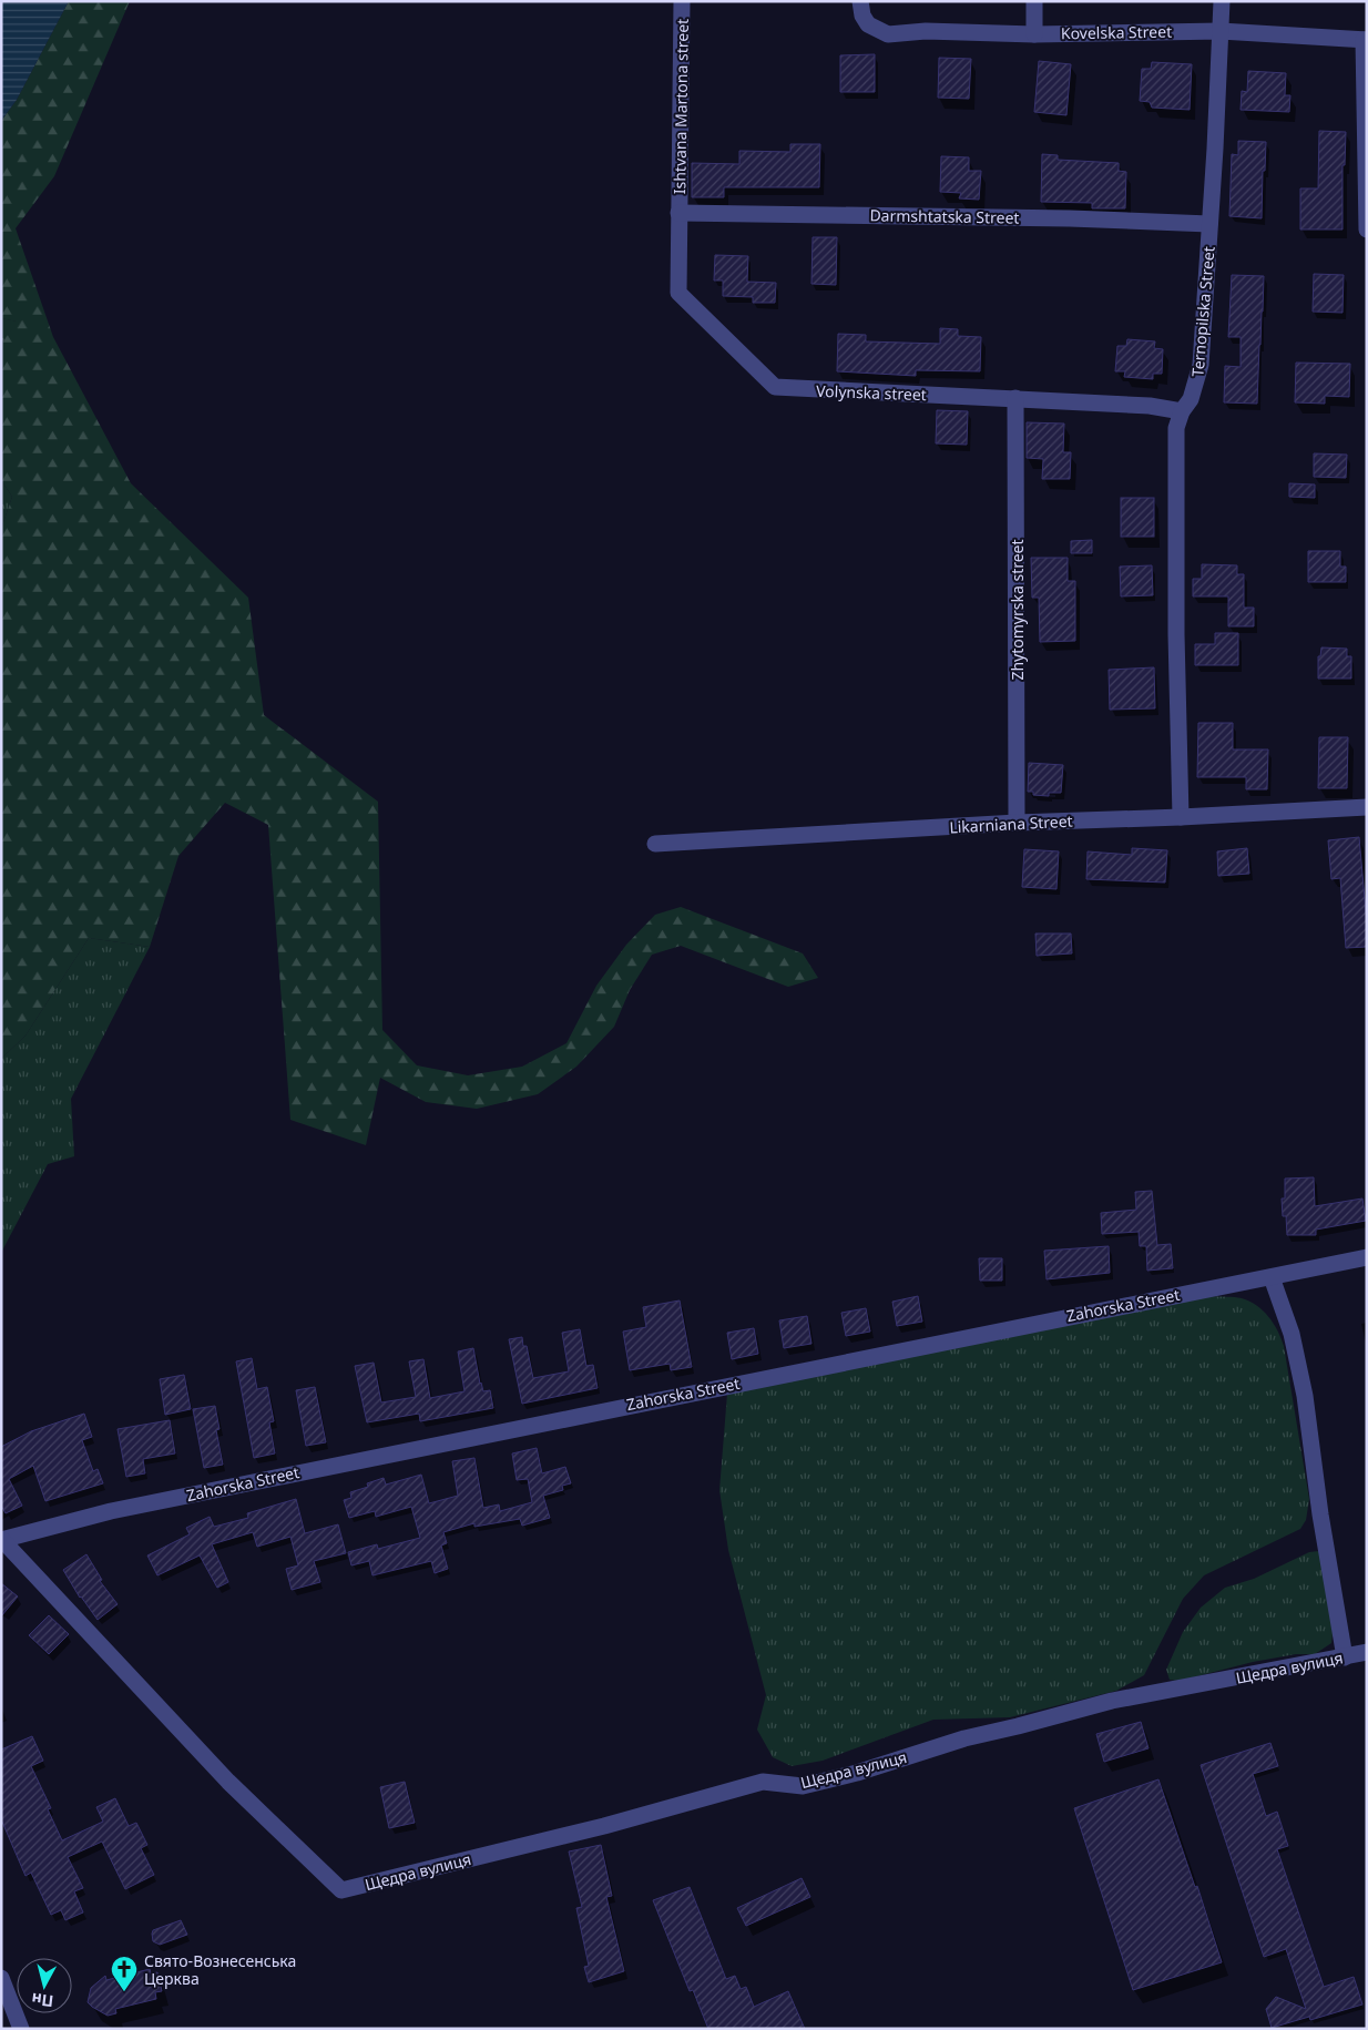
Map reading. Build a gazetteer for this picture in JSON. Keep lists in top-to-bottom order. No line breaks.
{"streets":{"street":["Kovelska Street","Ishtvana Martona street","Darmshtatska Street","Ternopilska Street","Volynska street","Zhytomyrska street","Likarniana Street","Zahorska Street","Щедра вулиця"]},"crossings":[["Kovelska Street","Ternopilska Street"],["Ishtvana Martona street","Darmshtatska Street"],["Ishtvana Martona street","Volynska street"],["Darmshtatska Street","Ternopilska Street"],["Darmshtatska Street","Volynska street"],["Ternopilska Street","Volynska street"],["Ternopilska Street","Likarniana Street"],["Volynska street","Zhytomyrska street"],["Zhytomyrska street","Likarniana Street"],["Zahorska Street","Щедра вулиця"]],"places":{"church":["Свято-Вознесенська Церква"]},"north":"bottom"}
